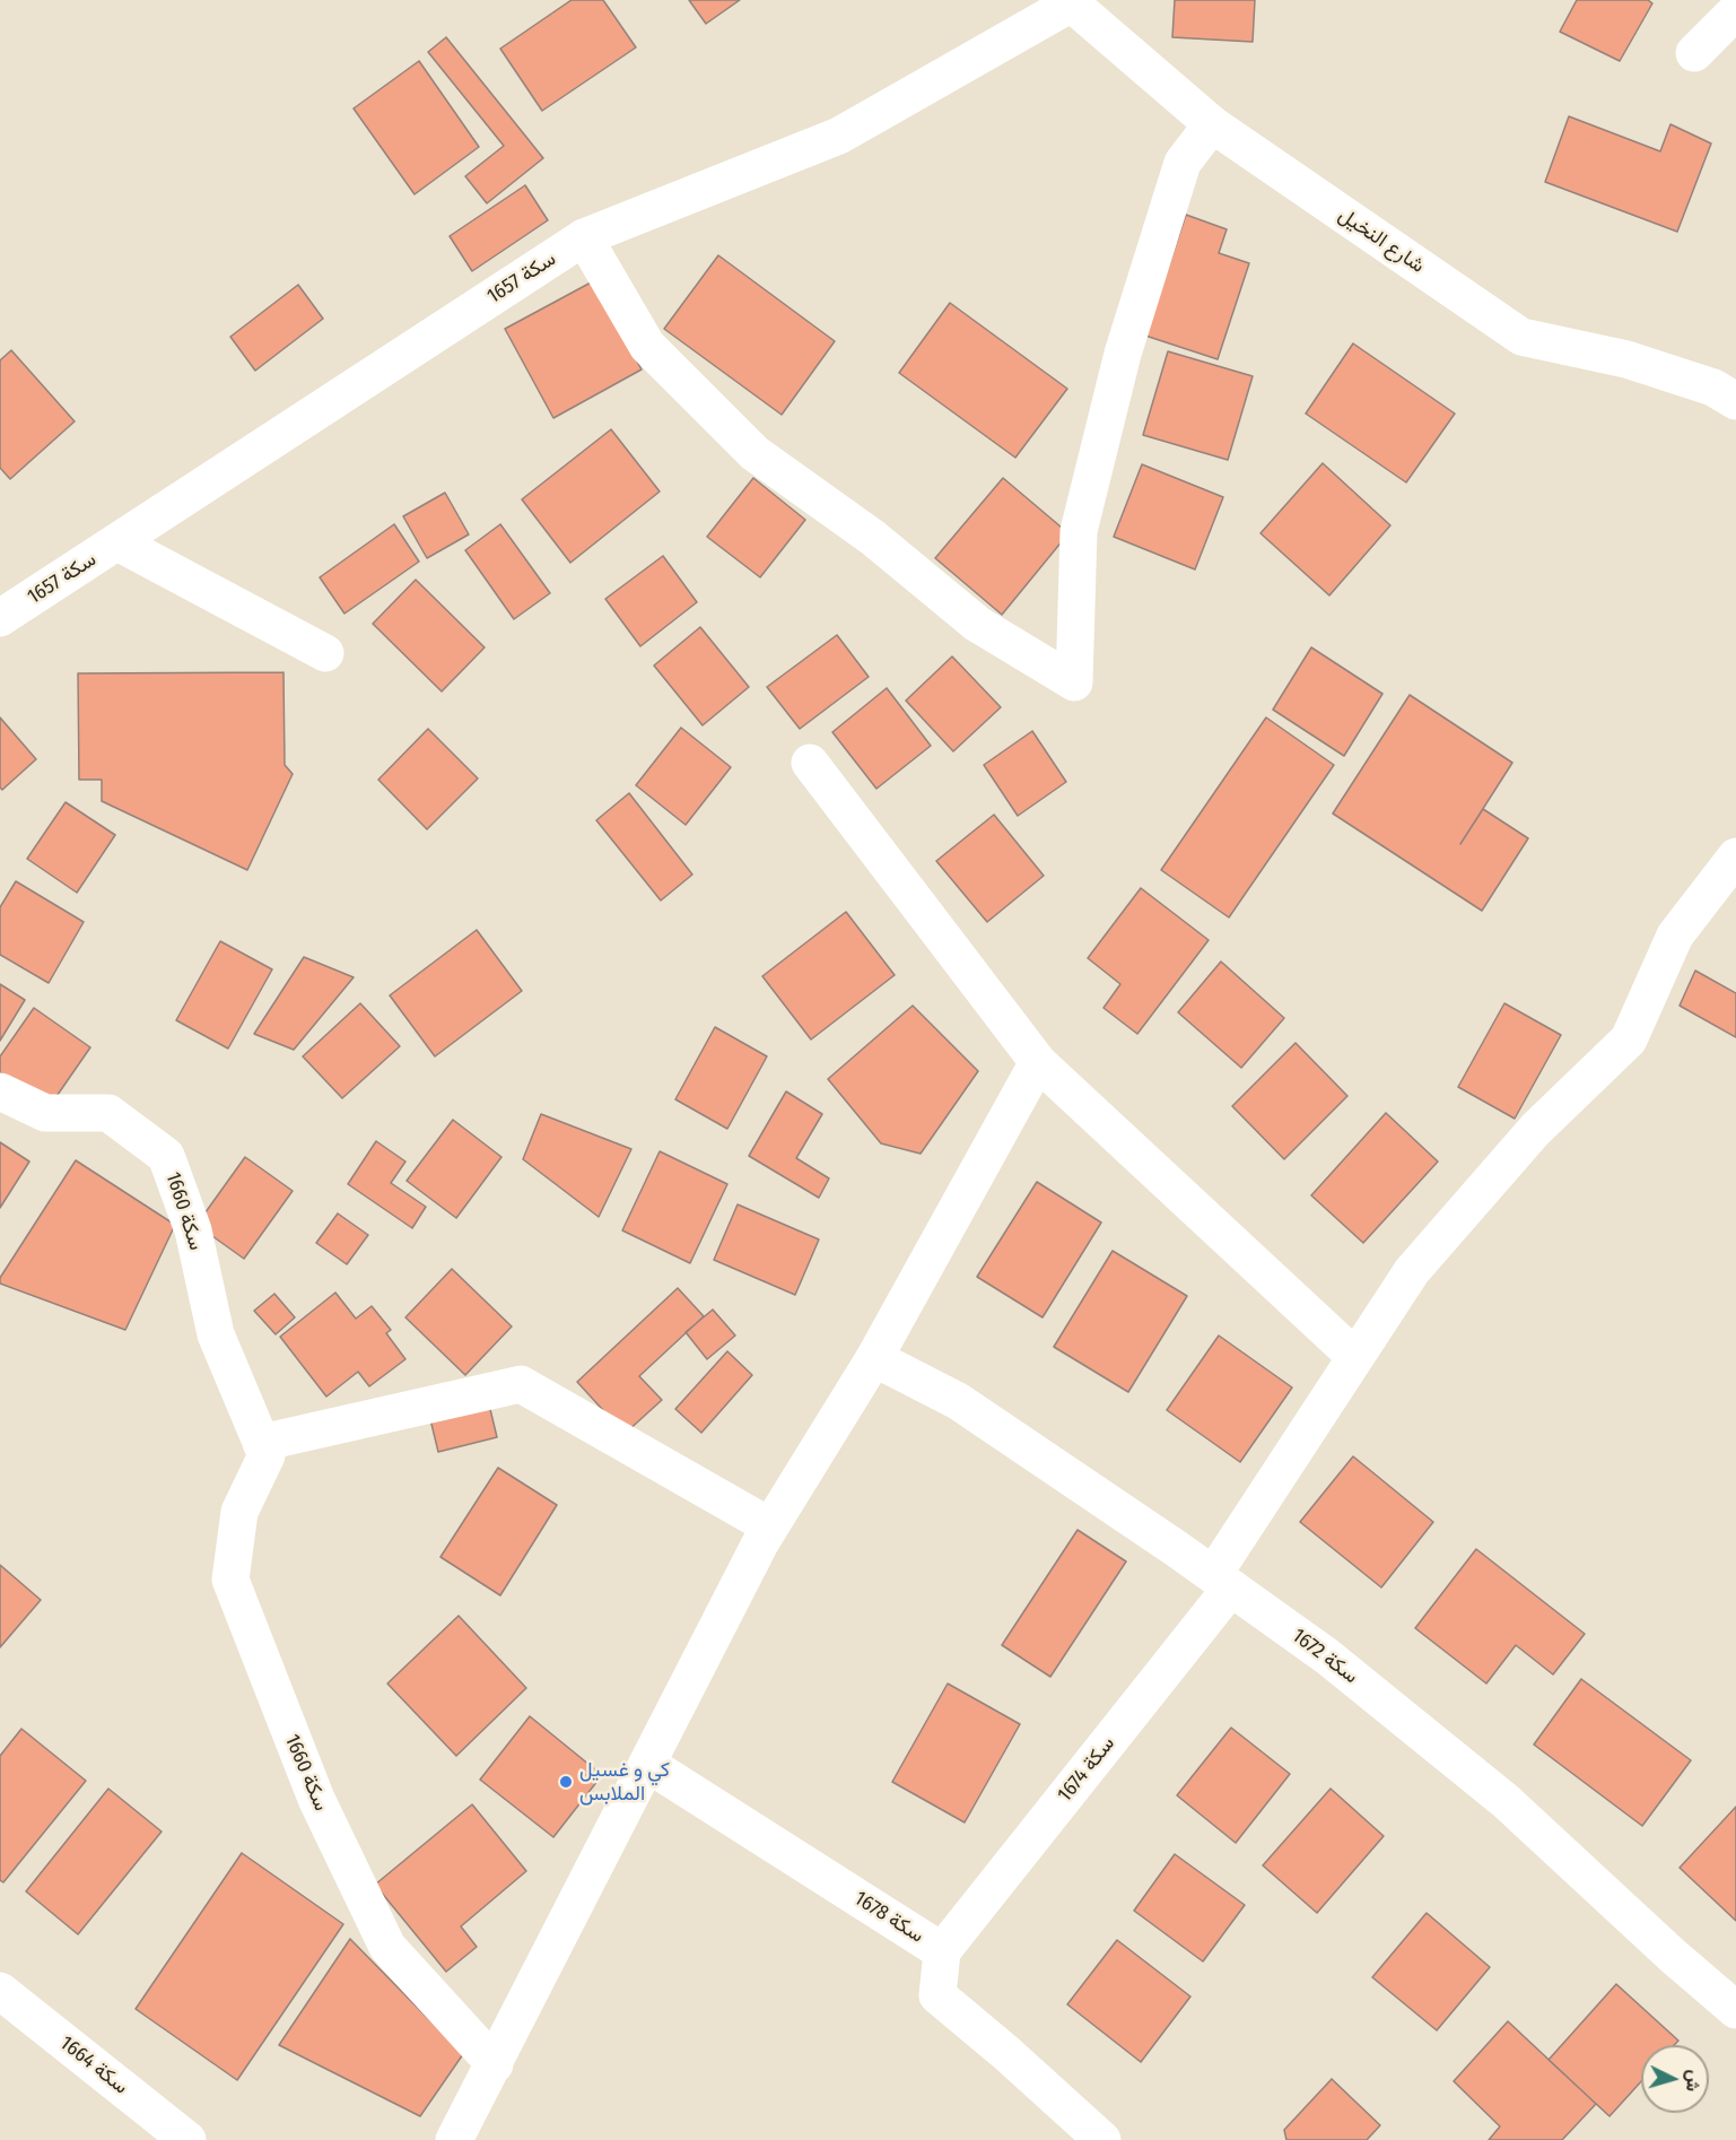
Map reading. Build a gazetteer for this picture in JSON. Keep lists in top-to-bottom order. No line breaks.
{"streets":{"street":["شارع النخيل","سكة 1657","سكة 1660","سكة 1672","سكة 1674","سكة 1678","سكة 1664"]},"crossings":[["شارع النخيل","سكة 1657"],["سكة 1672","سكة 1674"],["سكة 1674","سكة 1678"]],"places":["كي و غسيل الملابس"],"north":"right"}
